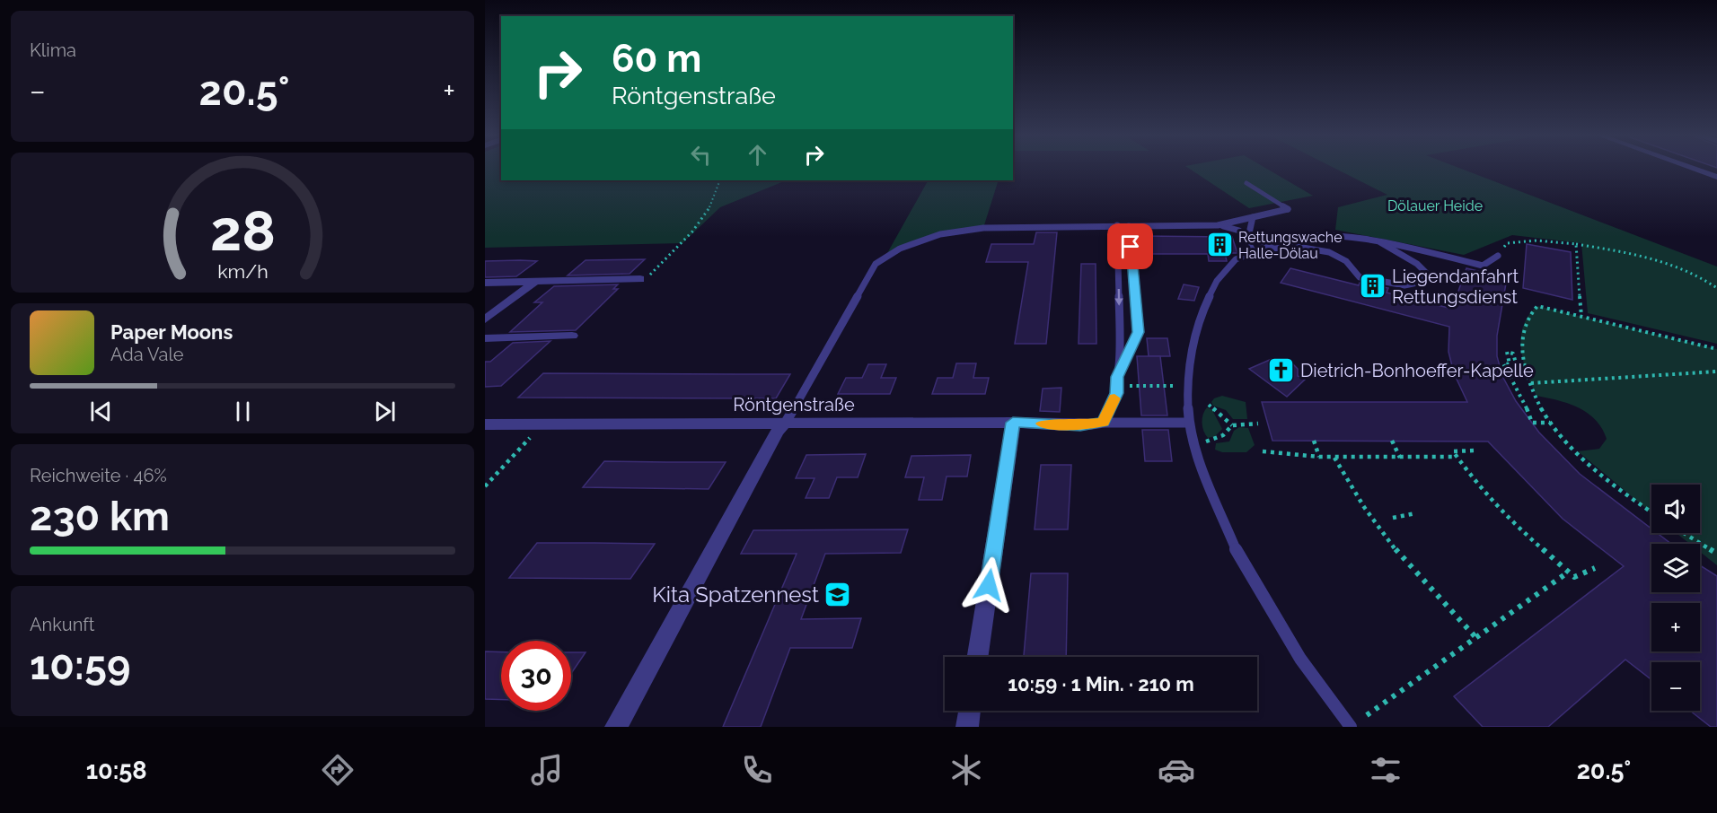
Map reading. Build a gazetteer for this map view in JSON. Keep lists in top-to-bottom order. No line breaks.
{"streets":{"street":["Röntgenstraße"]},"parks":["Dölauer Heide"],"places":{"building":["Rettungswache Halle-Dölau","Liegendanfahrt Rettungsdienst"],"church":["Dietrich-Bonhoeffer-Kapelle"],"school or university":["Kita Spatzennest"]},"page":{"tile":["Klima",["Reichweite · 46%","230 km"],["Ankunft","10:59"]],"turn":["60 m","Röntgenstraße"],"heat":["−","20.5°","+"],"song":["Paper Moons","Ada Vale"],"map_buttons":["+","−"],"limit":"30","trip":"10:59 · 1 Min. · 210 m","tabs":["10:58","20.5°"],"gauge":["28","km/h"]}}
